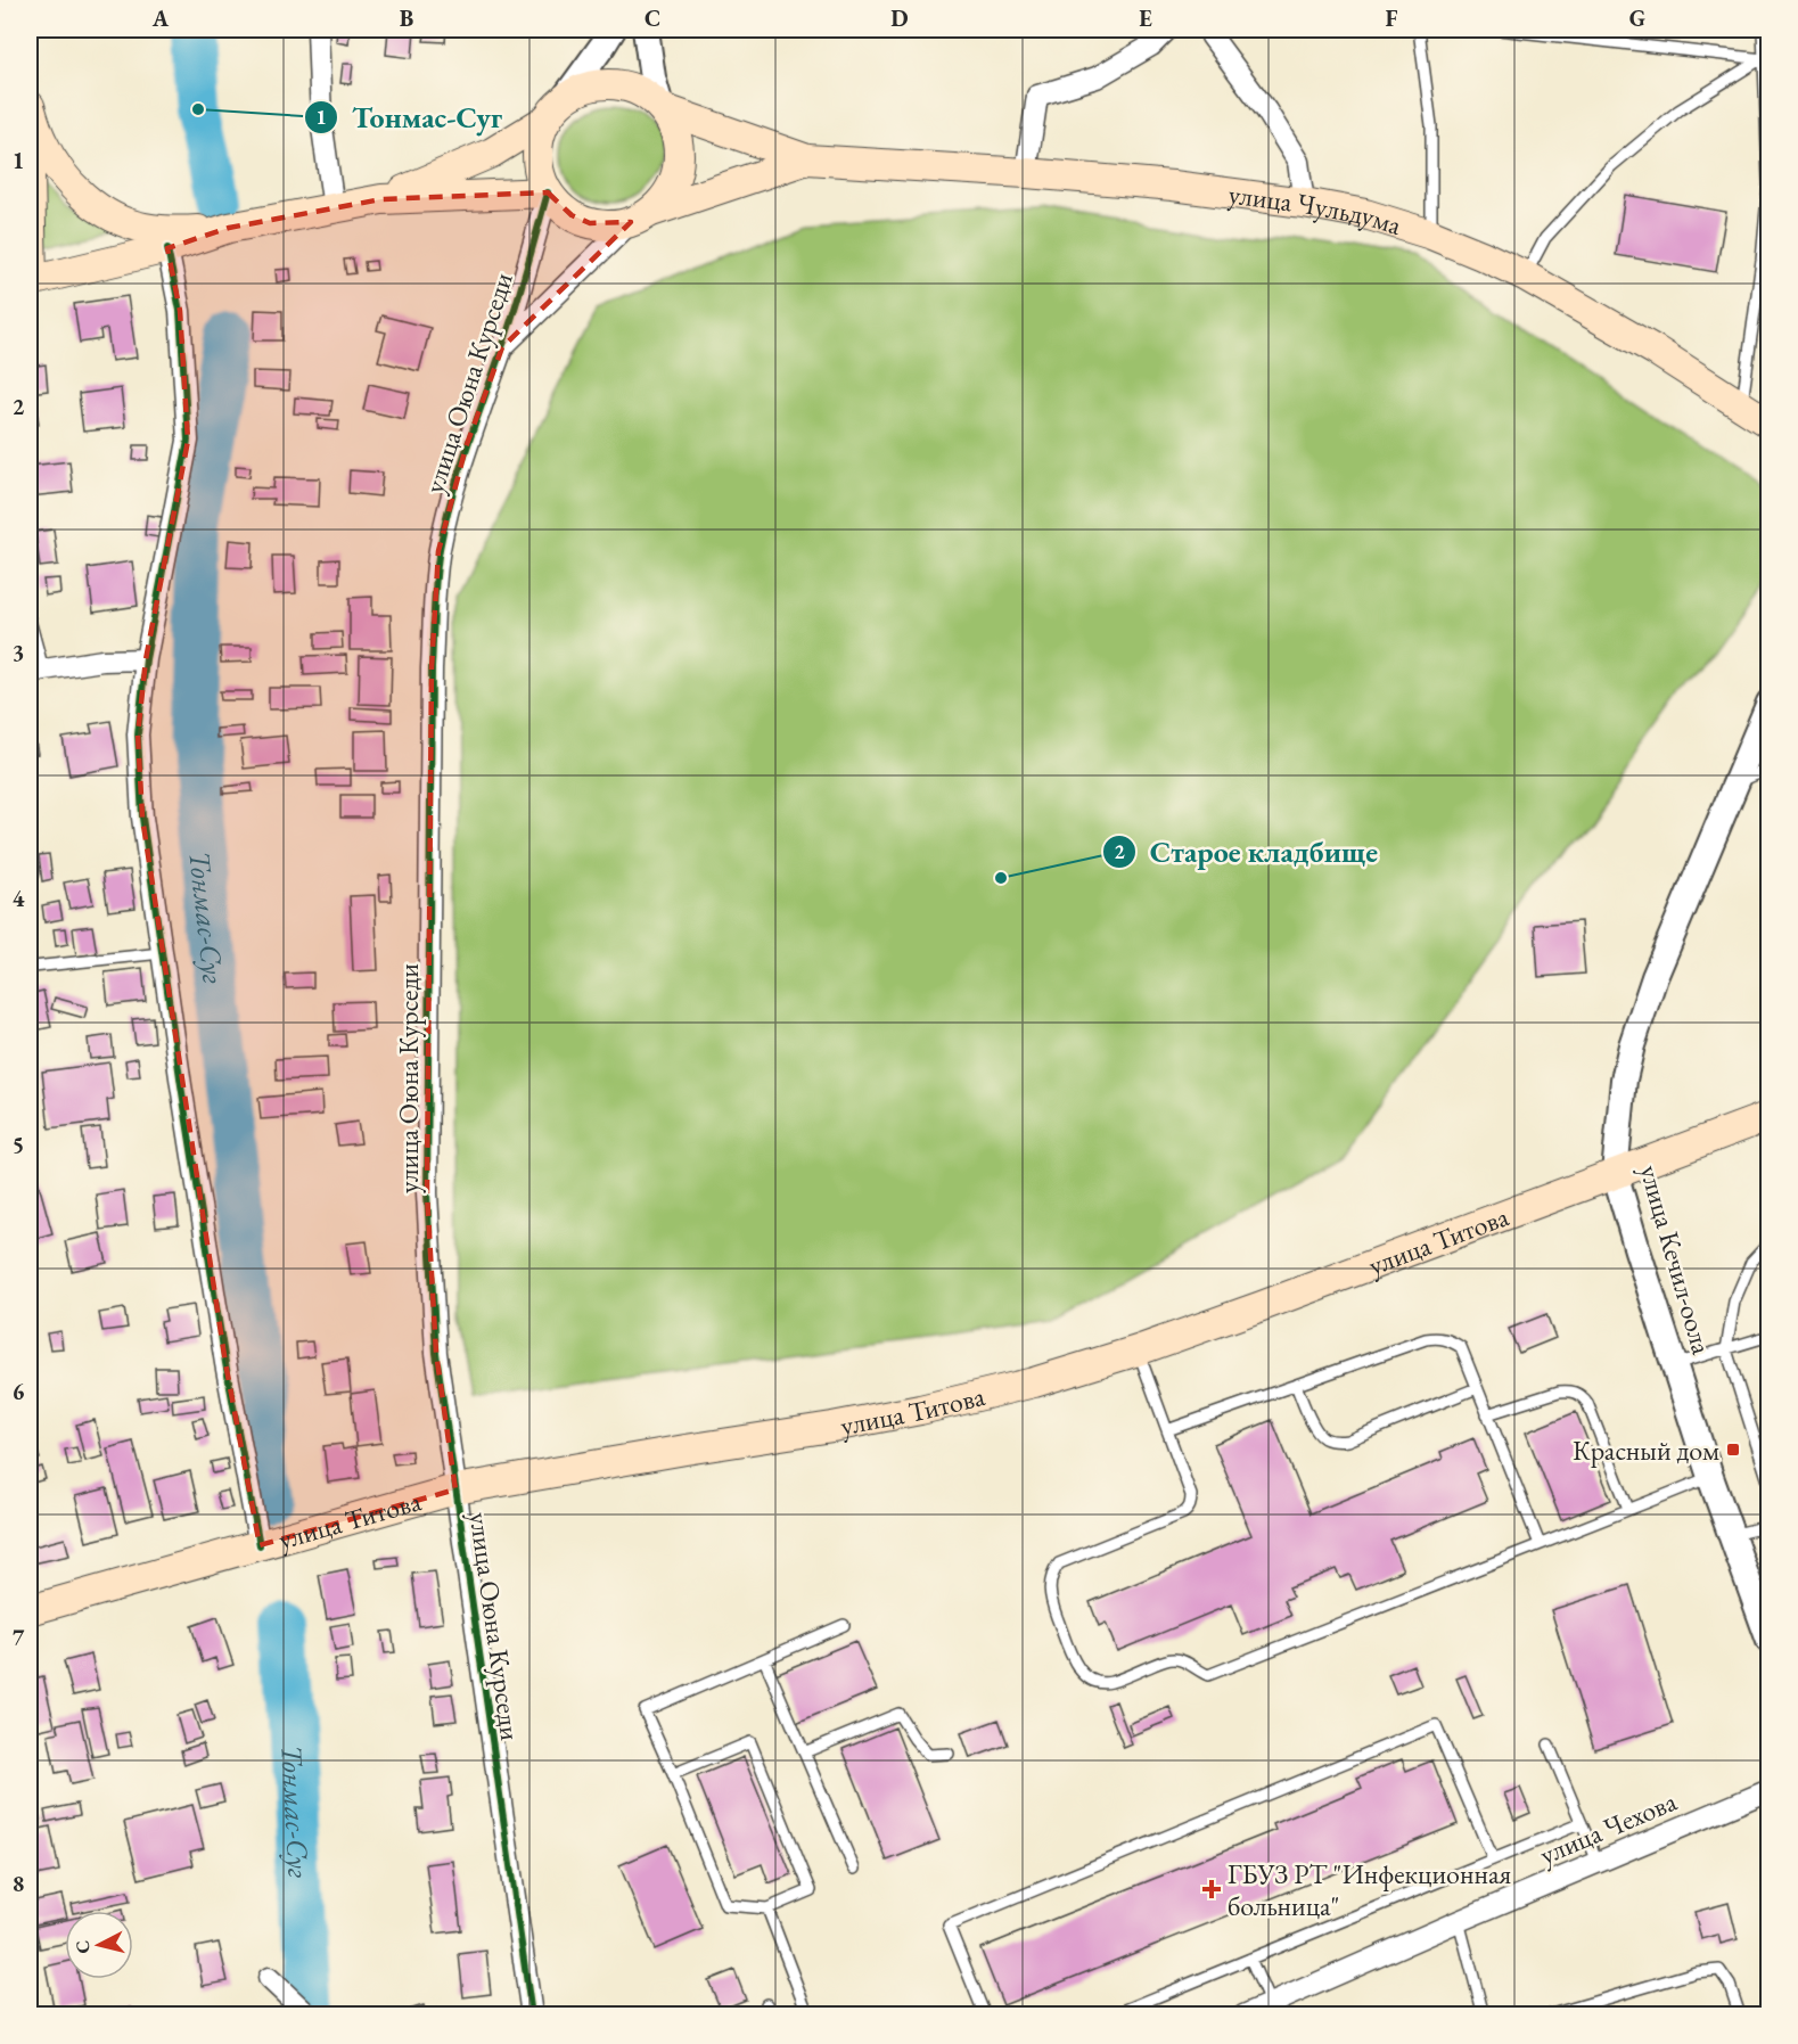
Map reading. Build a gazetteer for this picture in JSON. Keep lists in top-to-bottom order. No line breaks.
{"streets":{"main road":["улица Чульдума","улица Титова"],"street":["улица Оюна Курседи","улица Кечил-оола","улица Чехова"]},"crossings":[["улица Чульдума","улица Оюна Курседи"],["улица Оюна Курседи","улица Титова"],["улица Титова","улица Кечил-оола"]],"water":["Тонмас-Суг"],"places":{"other":["Тонмас-Суг","Старое кладбище"],"transit":["Красный дом"],"health":["ГБУЗ РТ \"Инфекционная больница\""]},"north":"left","grid":{"columns":["A","B","C","D","E","F","G"],"rows":["1","2","3","4","5","6","7","8"]}}
